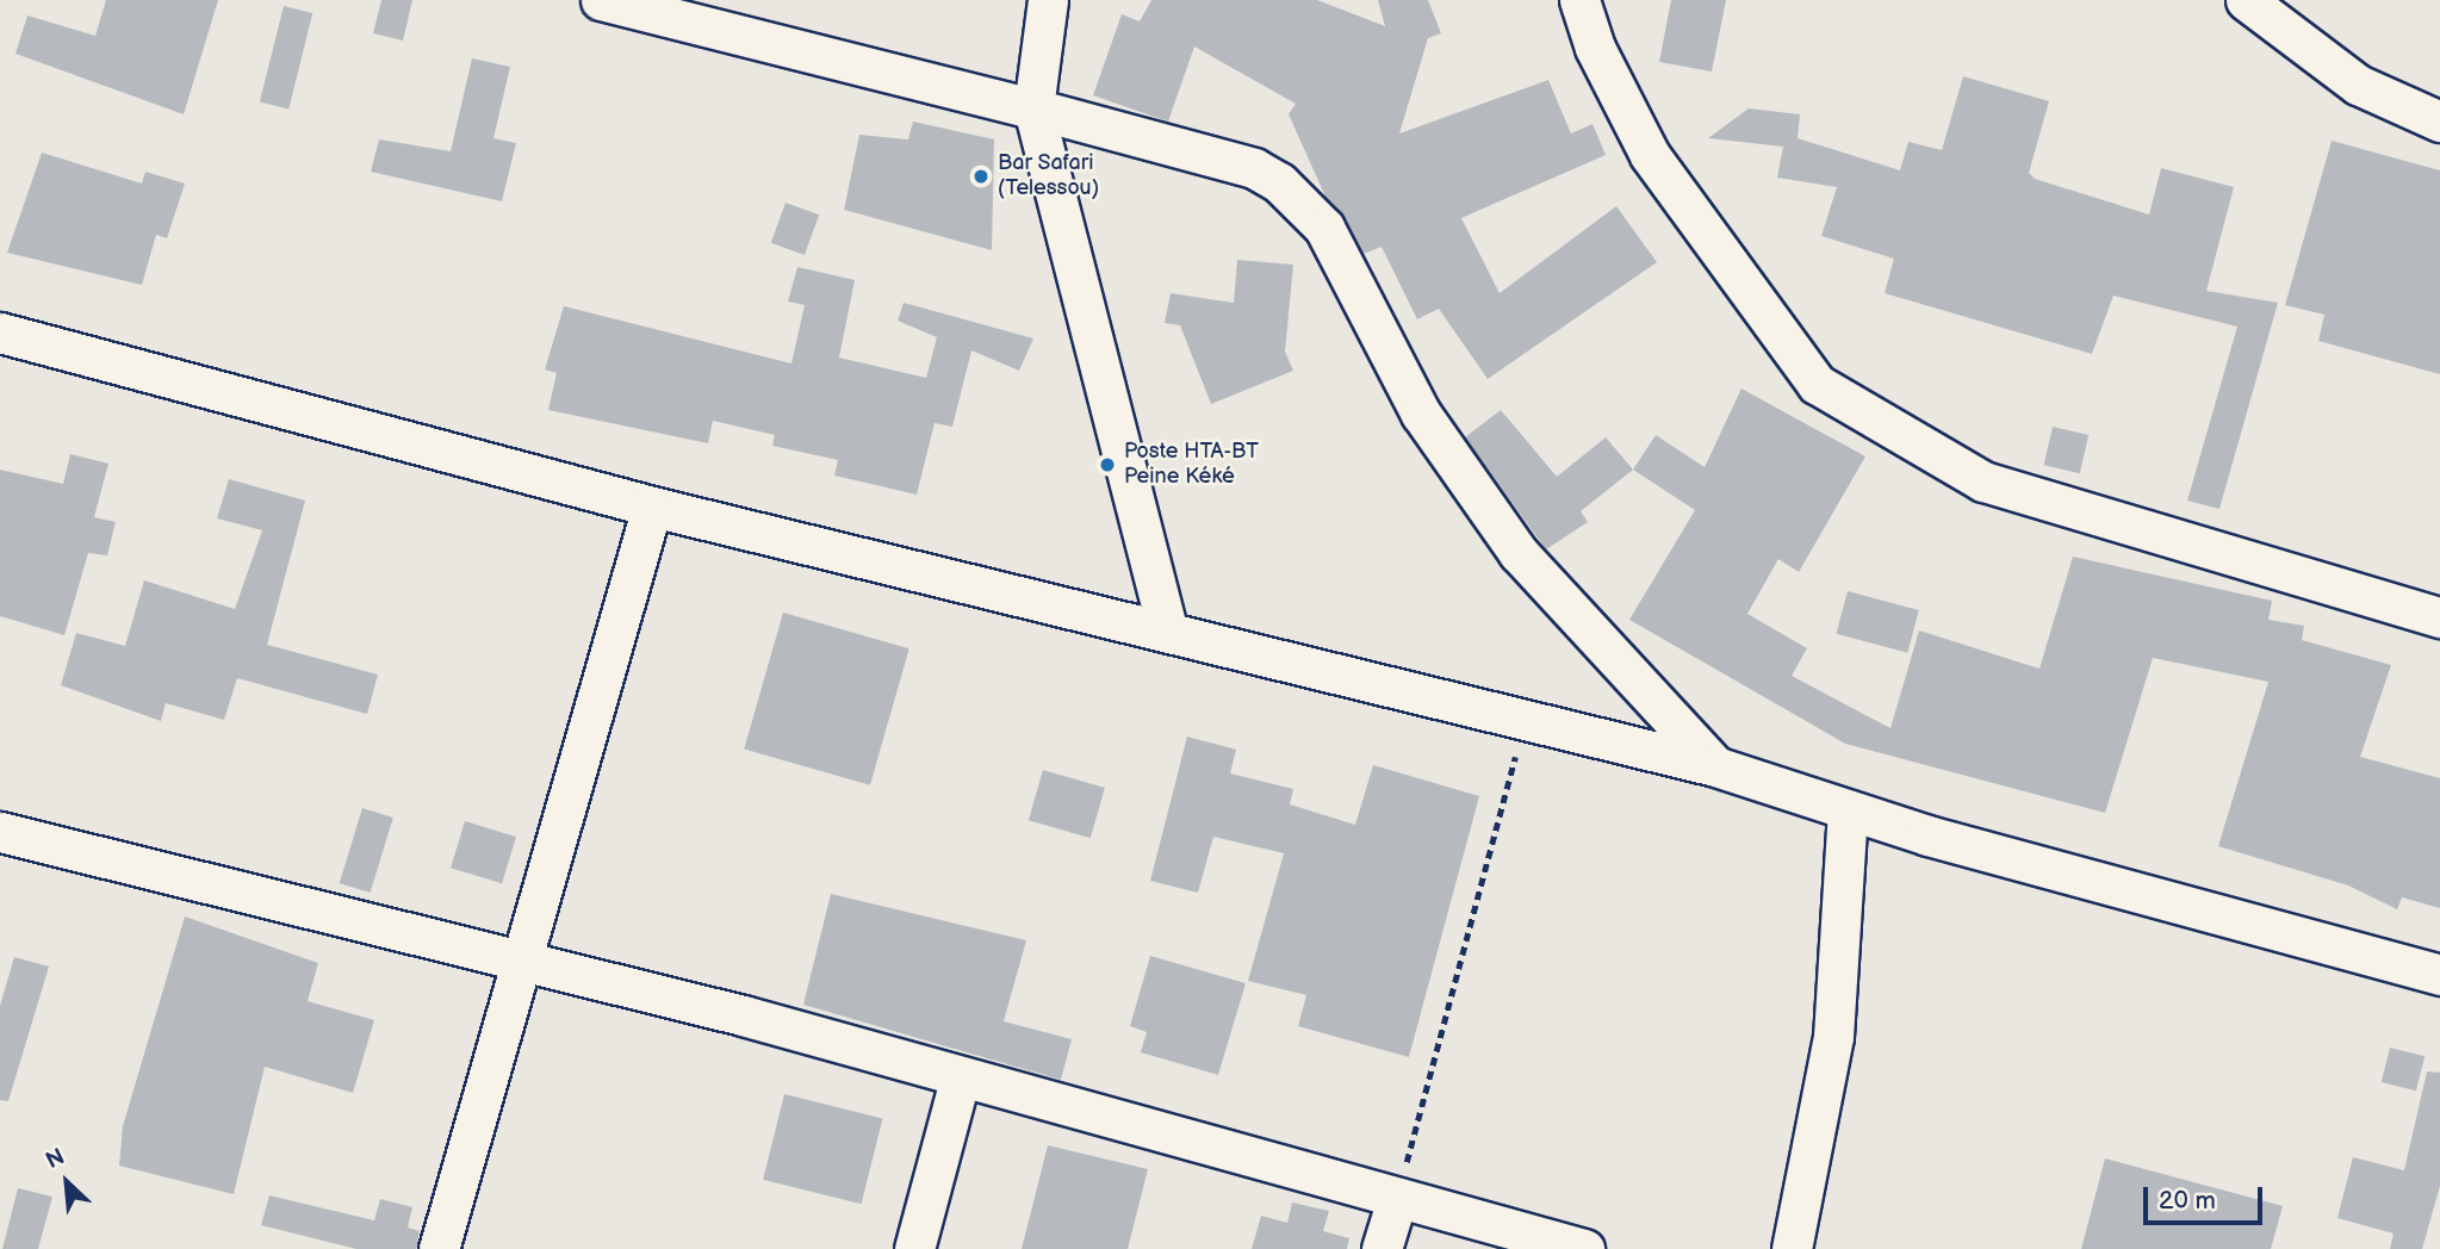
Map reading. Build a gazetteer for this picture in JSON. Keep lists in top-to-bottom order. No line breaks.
{"places":["Bar Safari (Telessou)","Poste HTA-BT Peine Kéké"],"scale_bar":"20 m","north":"top left"}
